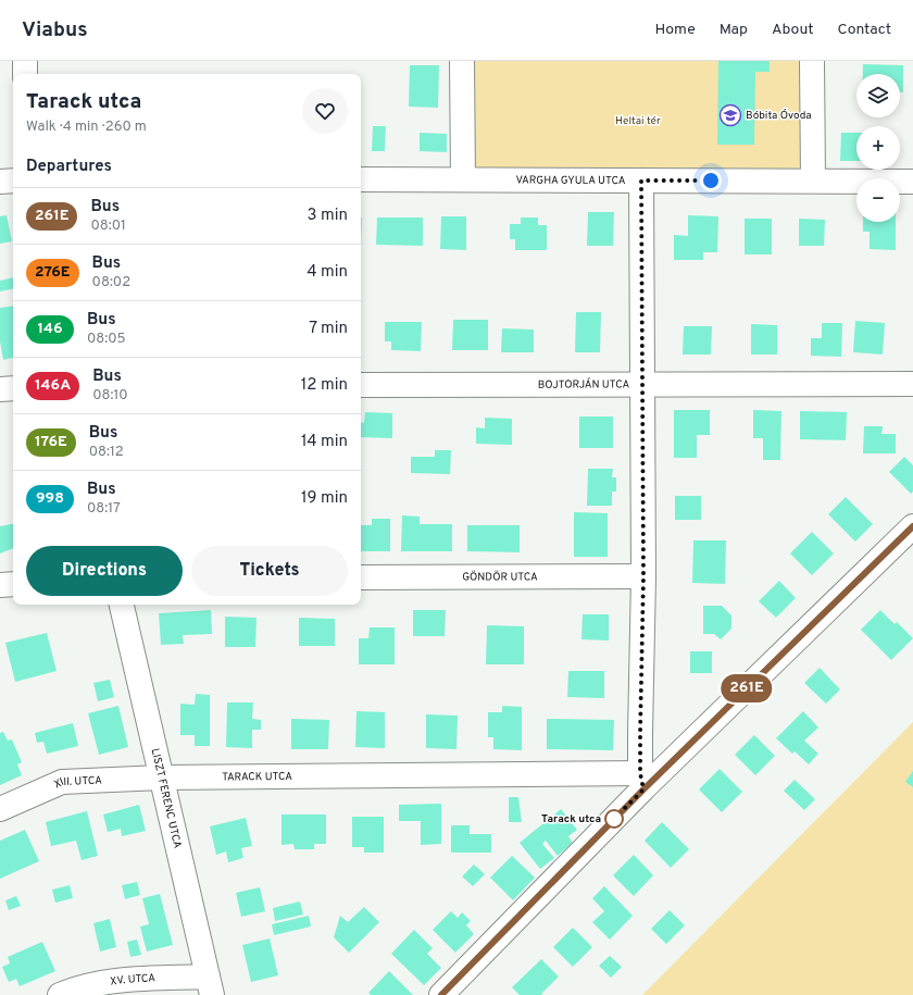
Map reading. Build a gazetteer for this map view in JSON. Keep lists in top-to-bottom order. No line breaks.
{"streets":{"street":["VARGHA GYULA UTCA","BOJTORJÁN UTCA","GÖNDÖR UTCA","TARACK UTCA","XIII. UTCA","LISZT FERENC UTCA","XV. UTCA"]},"crossings":[["TARACK UTCA","XIII. UTCA"],["TARACK UTCA","LISZT FERENC UTCA"],["XIII. UTCA","LISZT FERENC UTCA"],["LISZT FERENC UTCA","XV. UTCA"]],"parks":["Heltai tér"],"places":{"school or university":["Bóbita Óvoda"],"other":["Tarack utca"]},"lines":["bus line 261E"],"page":{"header":"Viabus","nav":["Home","Map","About","Contact"],"on_map":"261E","map_buttons":["+","−"],"heading":[["Tarack utca","Walk · 4 min · 260 m"],"Departures"],"list":[{"mark":"261E","name":"Bus","note":"08:01","value":"3 min"},{"mark":"276E","name":"Bus","note":"08:02","value":"4 min"},{"mark":"146","name":"Bus","note":"08:05","value":"7 min"},{"mark":"146A","name":"Bus","note":"08:10","value":"12 min"},{"mark":"176E","name":"Bus","note":"08:12","value":"14 min"},{"mark":"998","name":"Bus","note":"08:17","value":"19 min"}],"buttons":["Directions","Tickets"]}}
